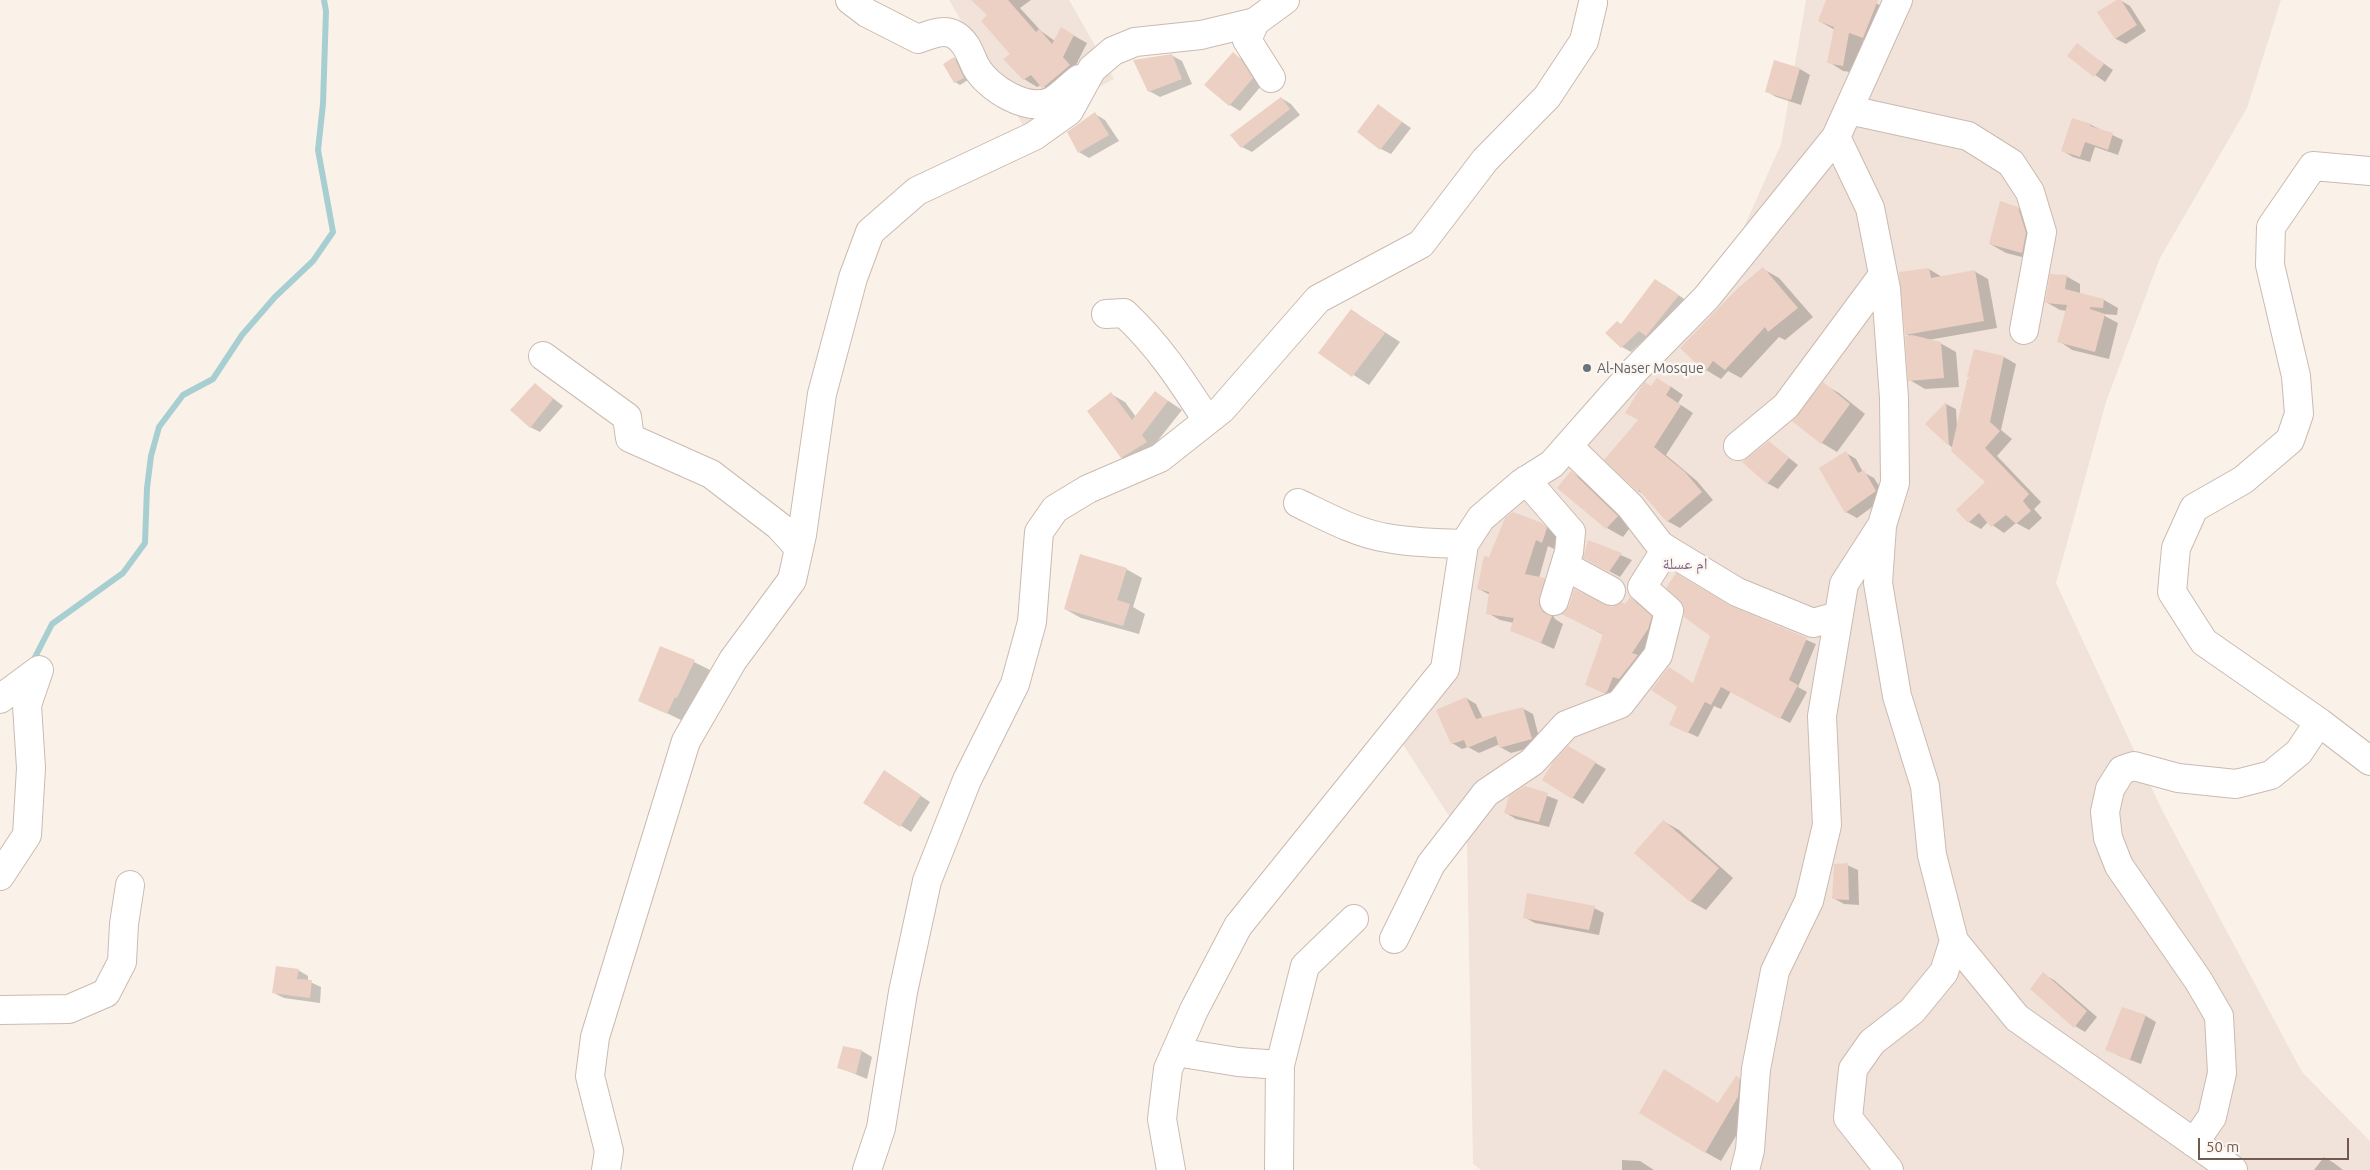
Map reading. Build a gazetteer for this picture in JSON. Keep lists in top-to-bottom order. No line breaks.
{"districts":["ام عسلة"],"places":["Al-Naser Mosque"],"scale_bar":"50 m"}
